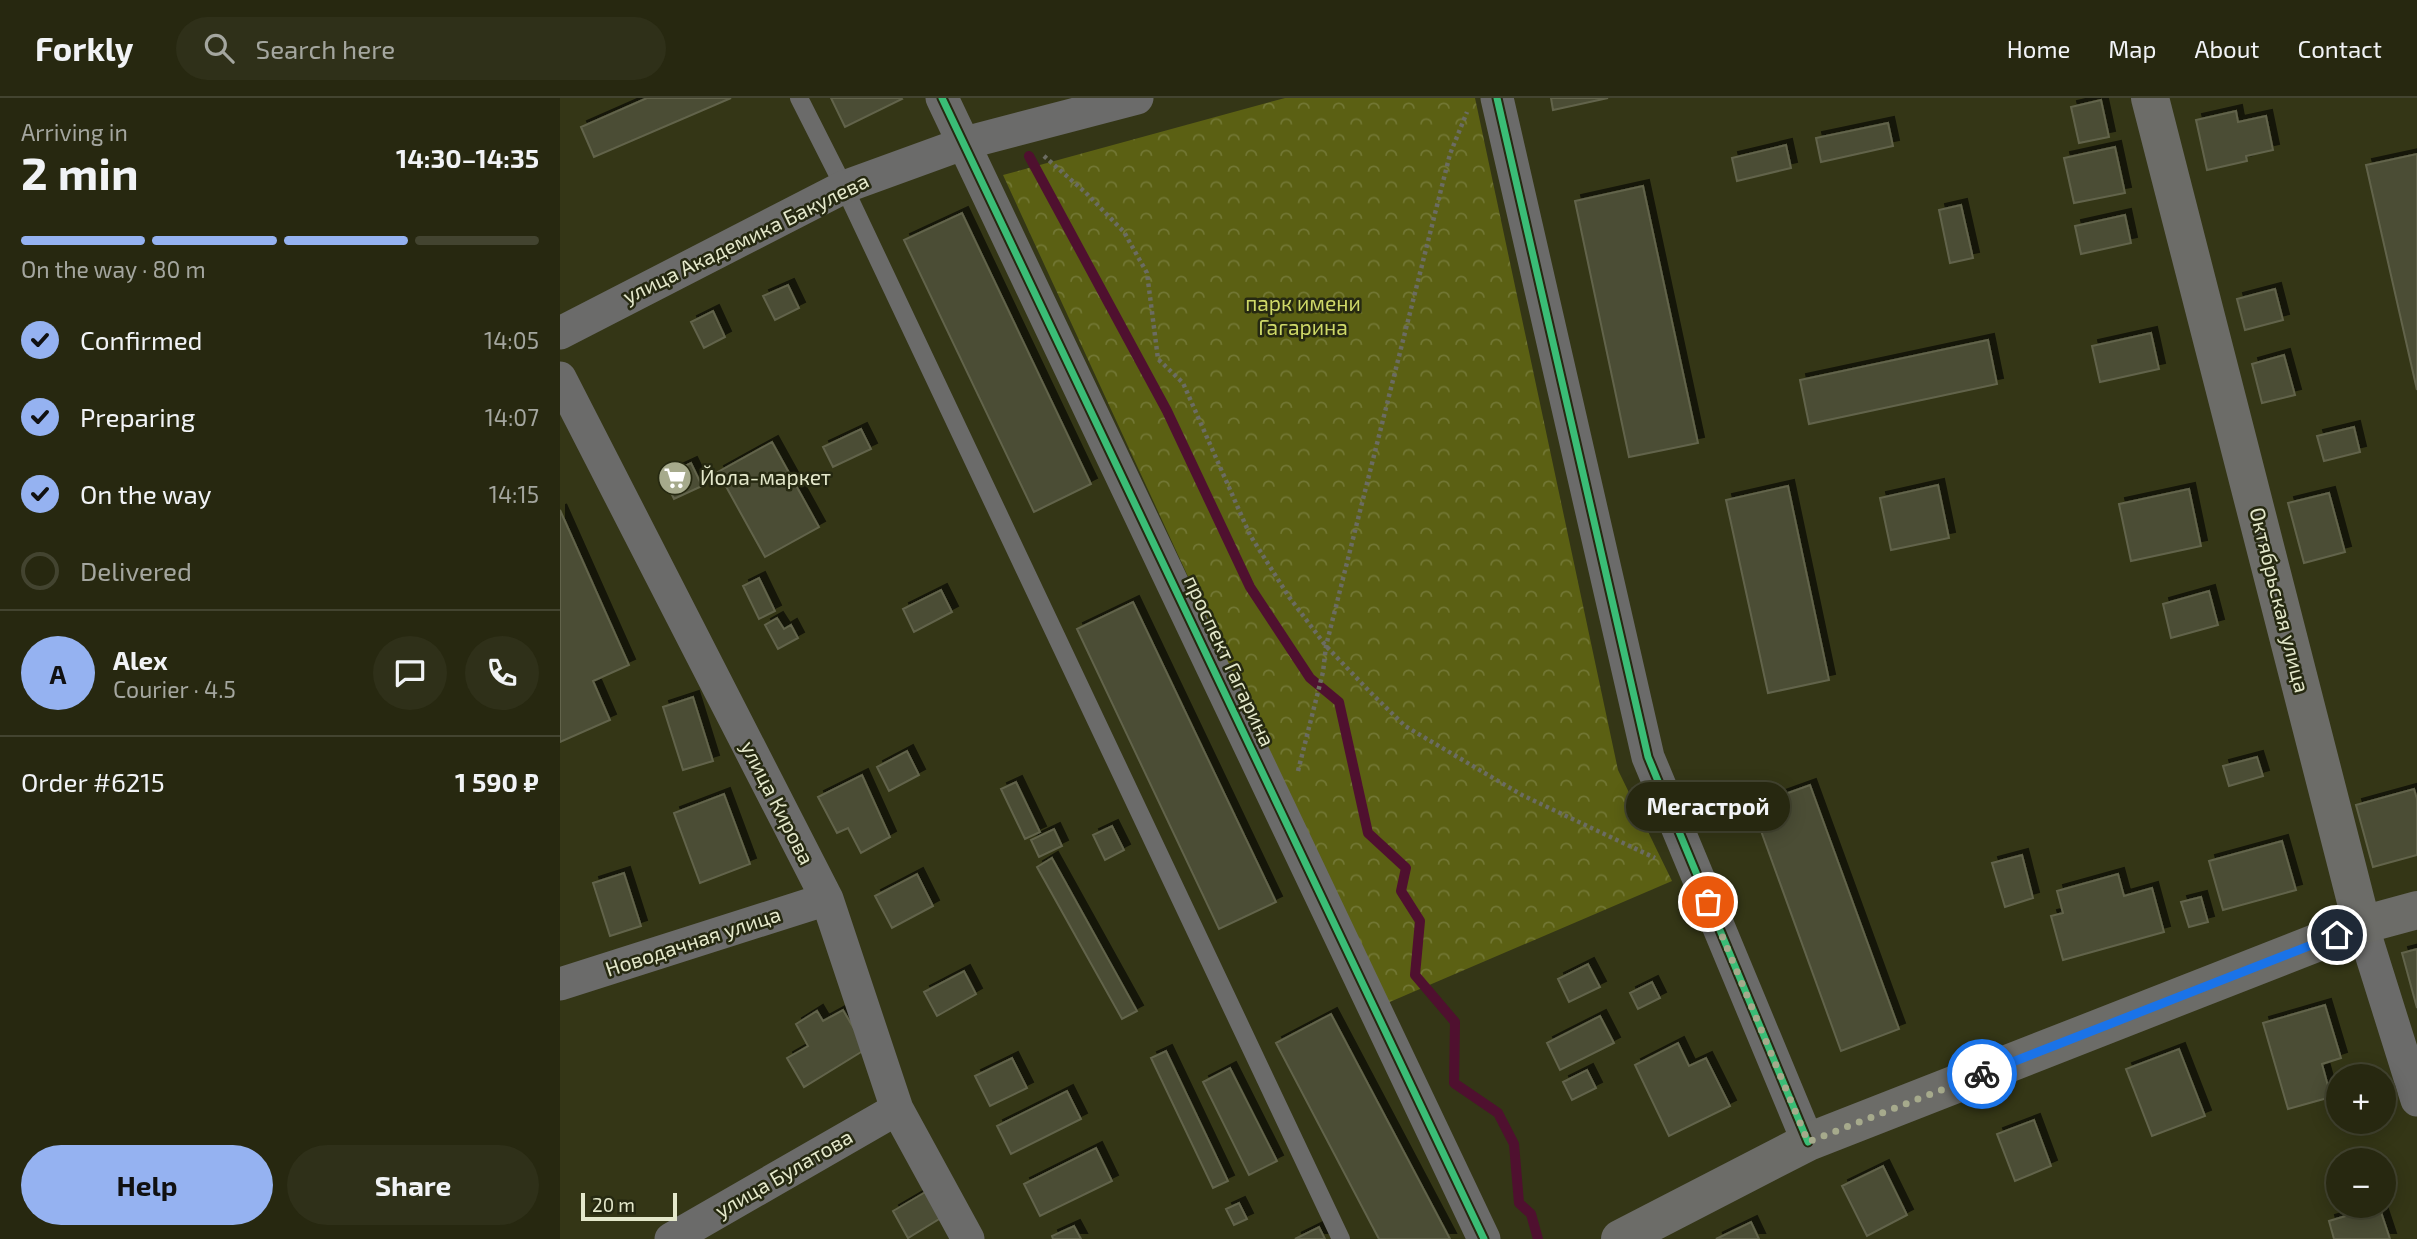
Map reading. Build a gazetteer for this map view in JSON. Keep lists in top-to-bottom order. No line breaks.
{"streets":{"street":["улица Академика Бакулева","Октябрьская улица","проспект Гагарина","улица Кирова","Новодачная улица","улица Булатова"]},"crossings":[["улица Академика Бакулева","проспект Гагарина"],["улица Кирова","Новодачная улица"],["улица Кирова","улица Булатова"]],"parks":["парк имени Гагарина"],"places":{"supermarket":["Йола-маркет"],"other":["Мегастрой"]},"scale_bar":"20 m","page":{"header":"Forkly","search":"Search here","nav":["Home","Map","About","Contact"],"heading":["2 min","Arriving in","14:30–14:35"],"panel":["Alex","Courier · 4.5","Order #6215","1 590 ₽"],"bar":"On the way · 80 m","list":[["Confirmed","14:05"],["Preparing","14:07"],["On the way","14:15"],"Delivered"],"round":"A","bubble":"Мегастрой","map_buttons":["+","−"],"buttons":["Help","Share"],"scale":"20 m"}}
